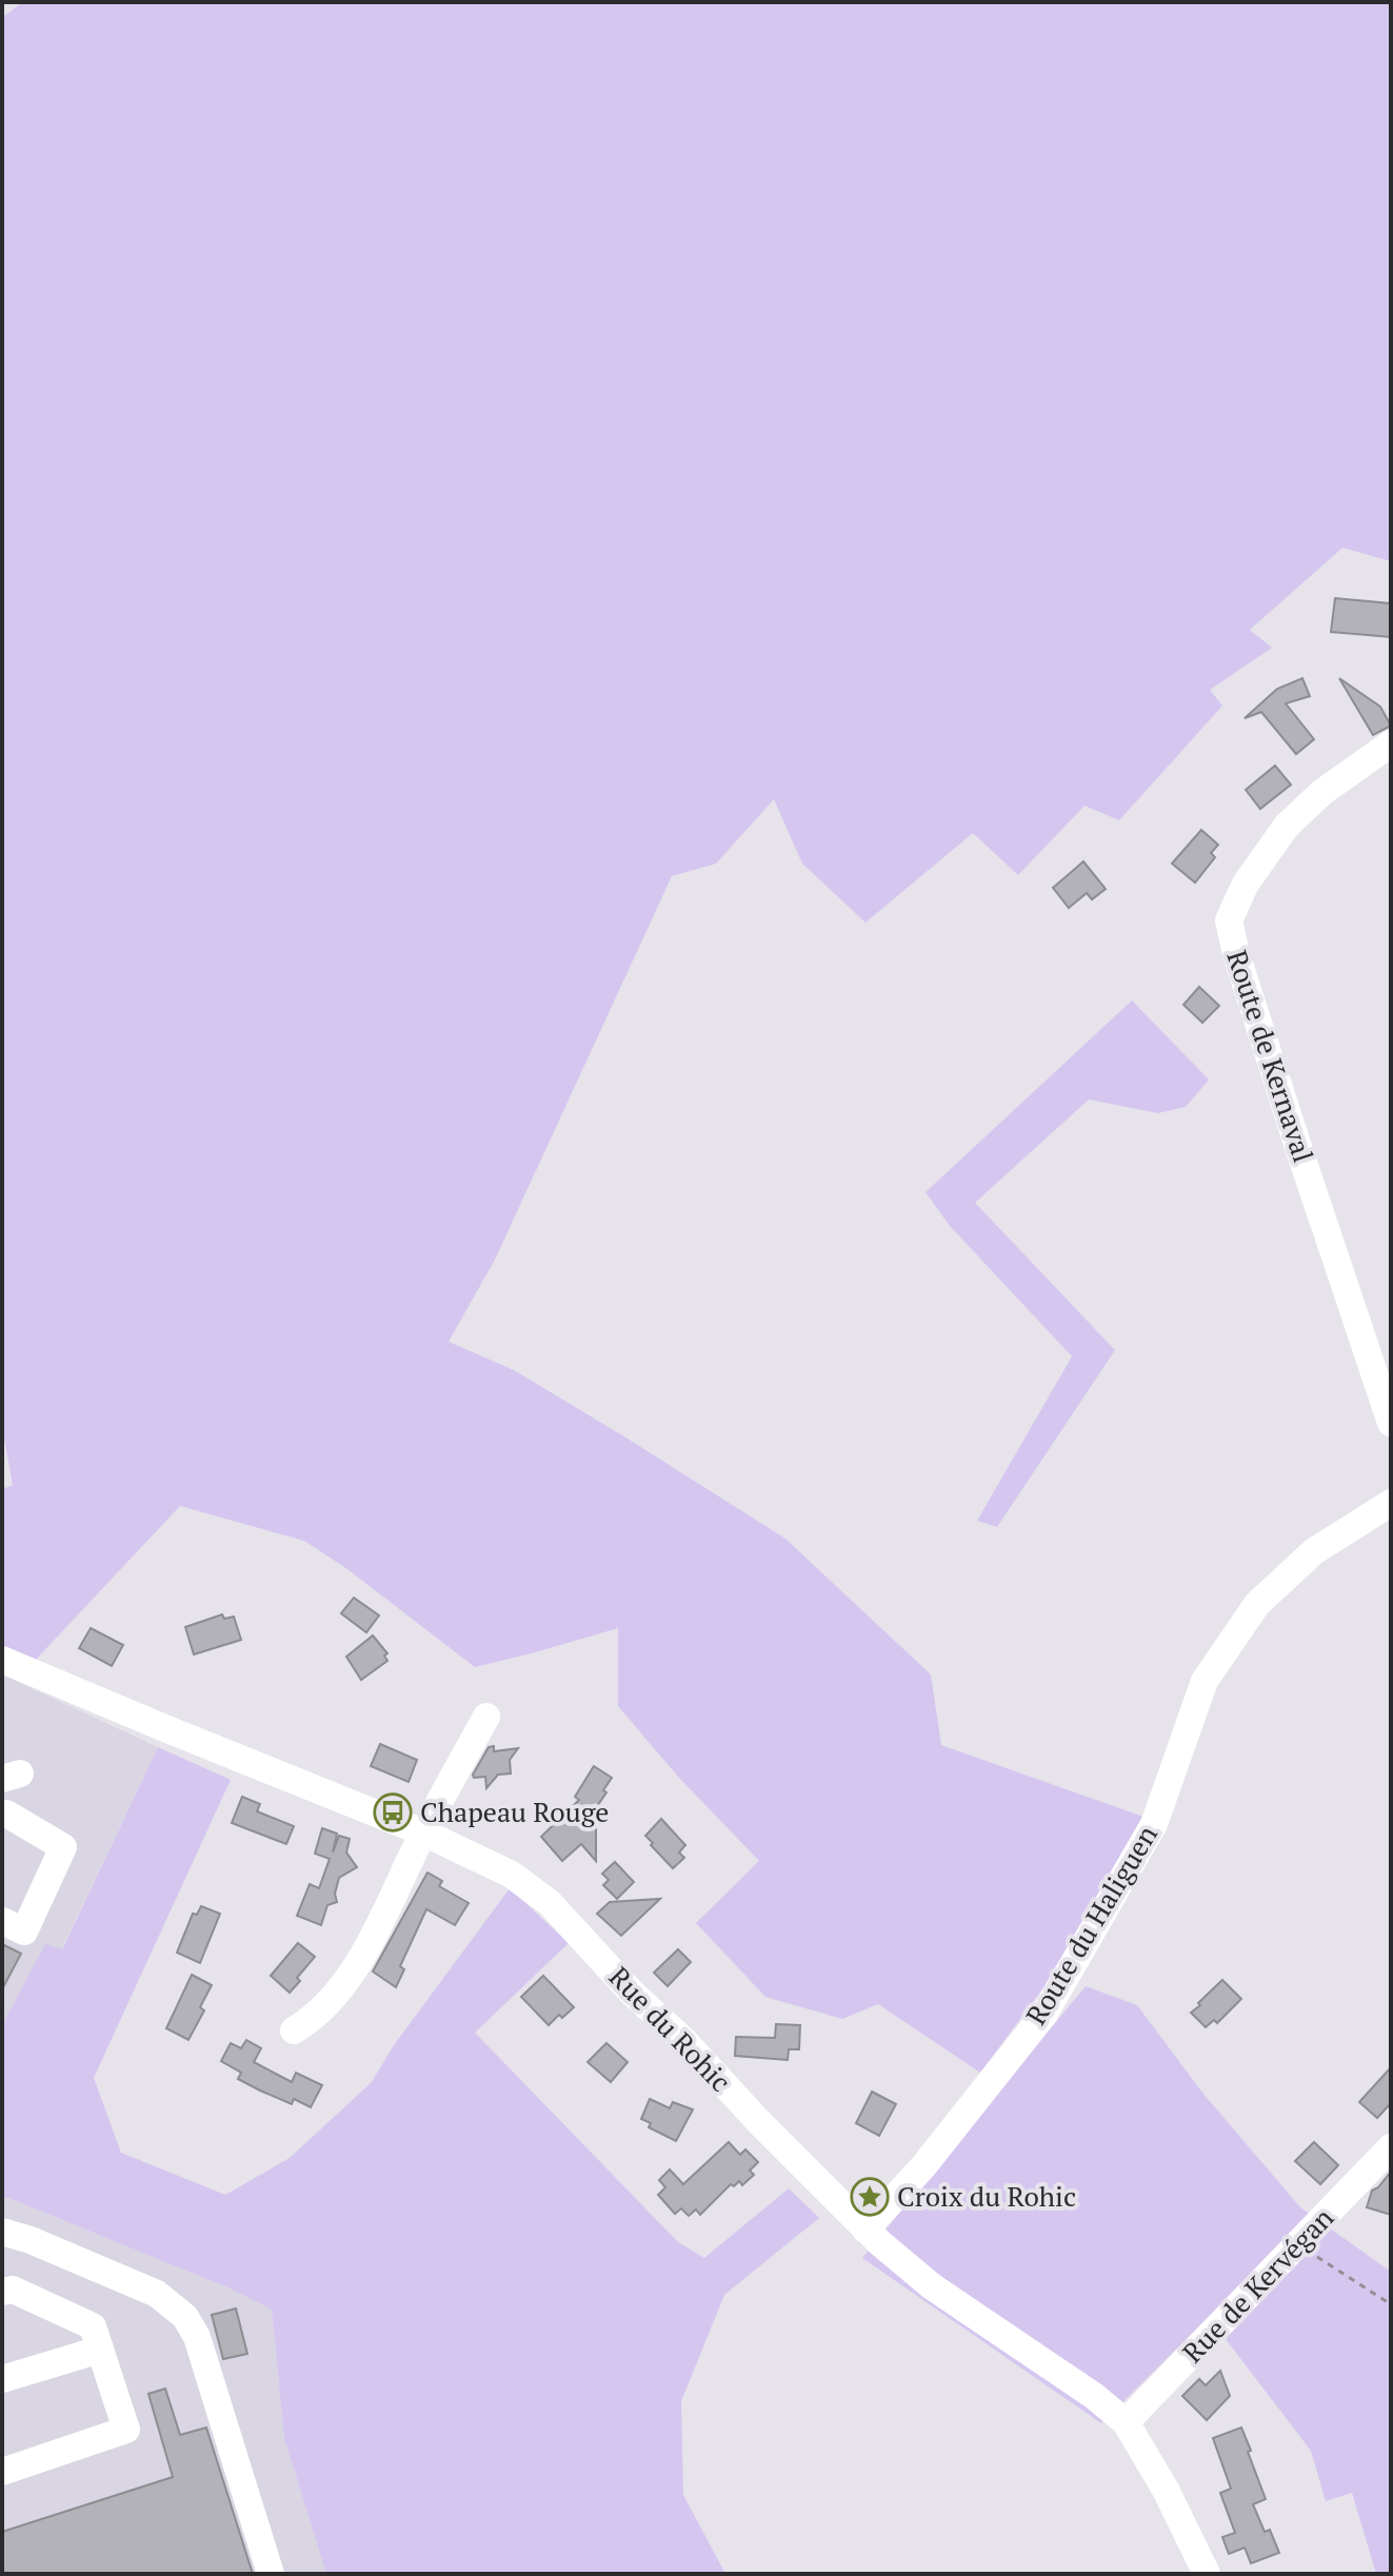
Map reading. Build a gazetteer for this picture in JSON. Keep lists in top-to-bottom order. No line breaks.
{"streets":{"street":["Route de Kernaval","Route du Haliguen","Rue du Rohic","Rue de Kervégan"]},"crossings":[["Route du Haliguen","Rue du Rohic"],["Rue du Rohic","Rue de Kervégan"]],"places":{"bus stop":["Chapeau Rouge"],"place":["Croix du Rohic"]}}
